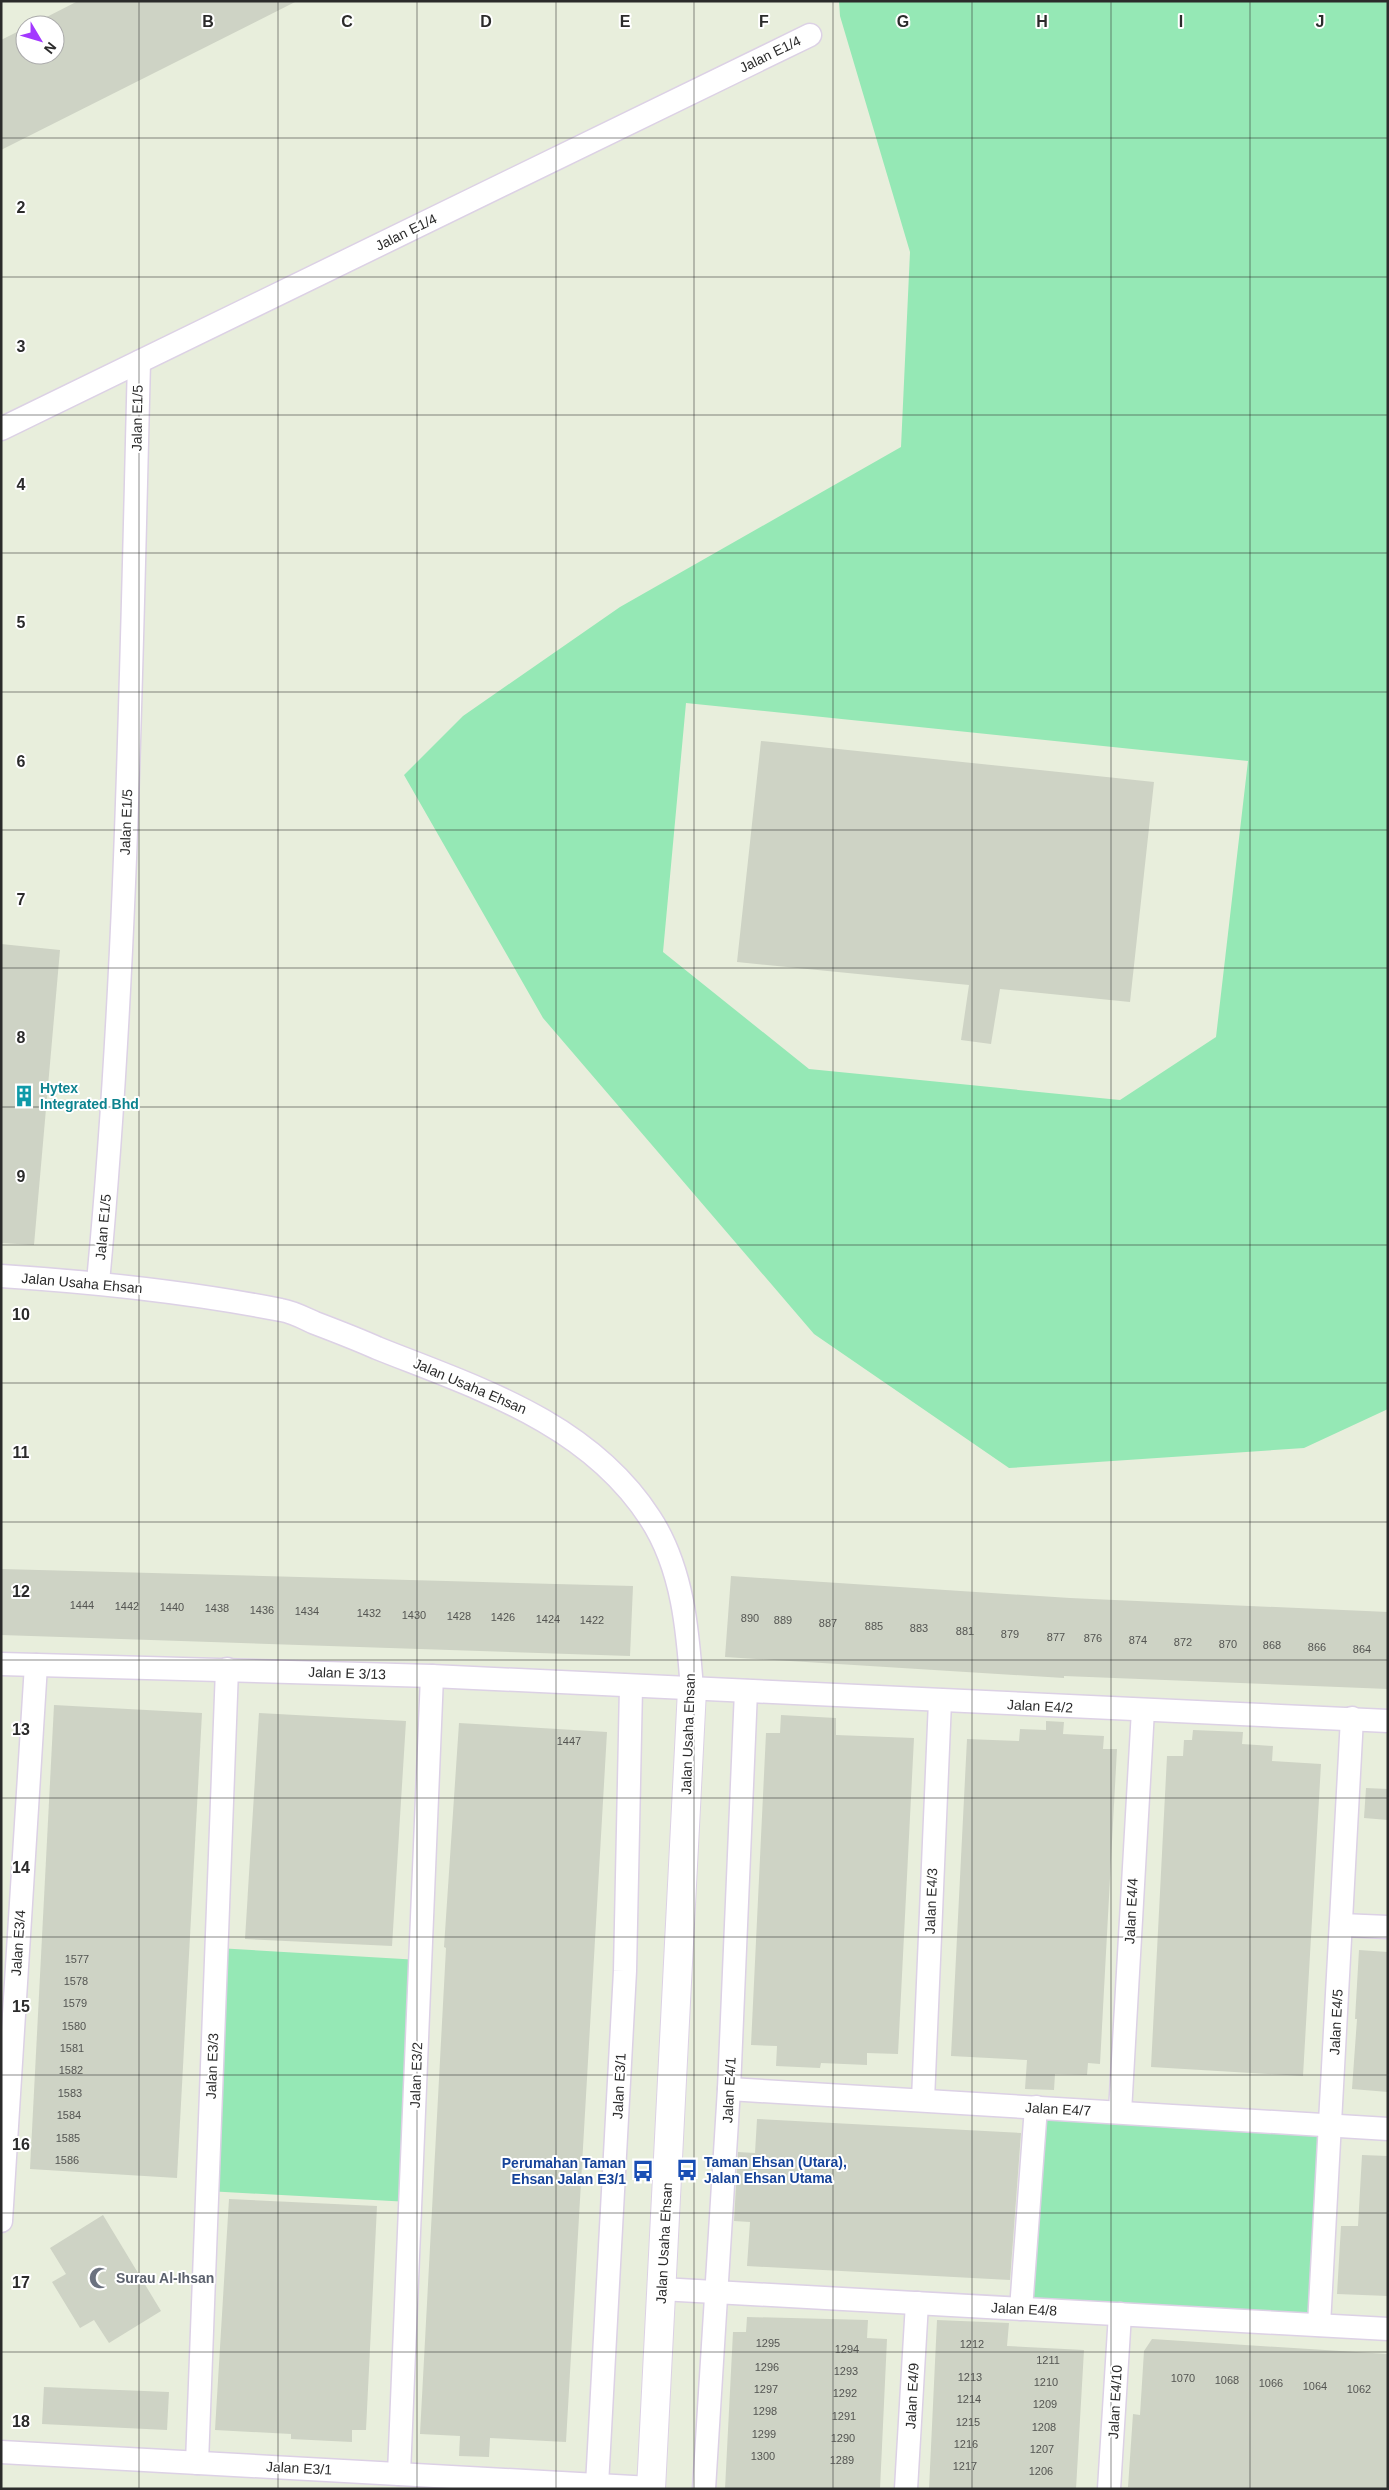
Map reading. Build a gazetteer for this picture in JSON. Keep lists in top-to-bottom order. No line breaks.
{"streets":{"street":["Jalan E1/4","Jalan E1/5","Jalan Usaha Ehsan","Jalan E 3/13","Jalan E4/2","Jalan E4/3","Jalan E4/4","Jalan E3/4","Jalan E4/5","Jalan E3/3","Jalan E3/2","Jalan E3/1","Jalan E4/1","Jalan E4/7","Jalan E4/8","Jalan E4/9","Jalan E4/10"]},"crossings":[["Jalan E1/4","Jalan E1/5"],["Jalan E1/5","Jalan Usaha Ehsan"],["Jalan Usaha Ehsan","Jalan E 3/13"],["Jalan Usaha Ehsan","Jalan E4/2"],["Jalan Usaha Ehsan","Jalan E3/1"],["Jalan Usaha Ehsan","Jalan E4/8"],["Jalan E 3/13","Jalan E4/2"],["Jalan E 3/13","Jalan E3/4"],["Jalan E 3/13","Jalan E3/3"],["Jalan E 3/13","Jalan E3/2"],["Jalan E 3/13","Jalan E3/1"],["Jalan E4/2","Jalan E4/3"],["Jalan E4/2","Jalan E4/4"],["Jalan E4/2","Jalan E4/5"],["Jalan E4/2","Jalan E4/1"],["Jalan E4/3","Jalan E4/7"],["Jalan E4/4","Jalan E4/7"],["Jalan E4/5","Jalan E4/7"],["Jalan E4/5","Jalan E4/8"],["Jalan E3/3","Jalan E3/1"],["Jalan E3/2","Jalan E3/1"],["Jalan E4/1","Jalan E4/7"],["Jalan E4/1","Jalan E4/8"],["Jalan E4/8","Jalan E4/9"],["Jalan E4/8","Jalan E4/10"]],"places":{"building":["Hytex Integrated Bhd"],"bus stop":["Taman Ehsan (Utara), Jalan Ehsan Utama","Perumahan Taman Ehsan Jalan E3/1"],"mosque":["Surau Al-Ihsan"]},"house_numbers":["1444","1442","1440","1438","1436","1434","1432","1430","1428","1426","890","1424","1422","889","887","885","883","881","879","877","876","874","872","870","868","866","864","1447","1577","1578","1579","1580","1581","1582","1583","1584","1585","1586","1295","1212","1294","1211","1296","1293","1213","1070","1068","1210","1066","1064","1297","1062","1292","1214","1209","1298","1291","1215","1208","1299","1290","1216","1207","1300","1289","1217","1206"],"north":"bottom right","grid":{"columns":["B","C","D","E","F","G","H","I","J"],"rows":["2","3","4","5","6","7","8","9","10","11","12","13","14","15","16","17","18"]}}
